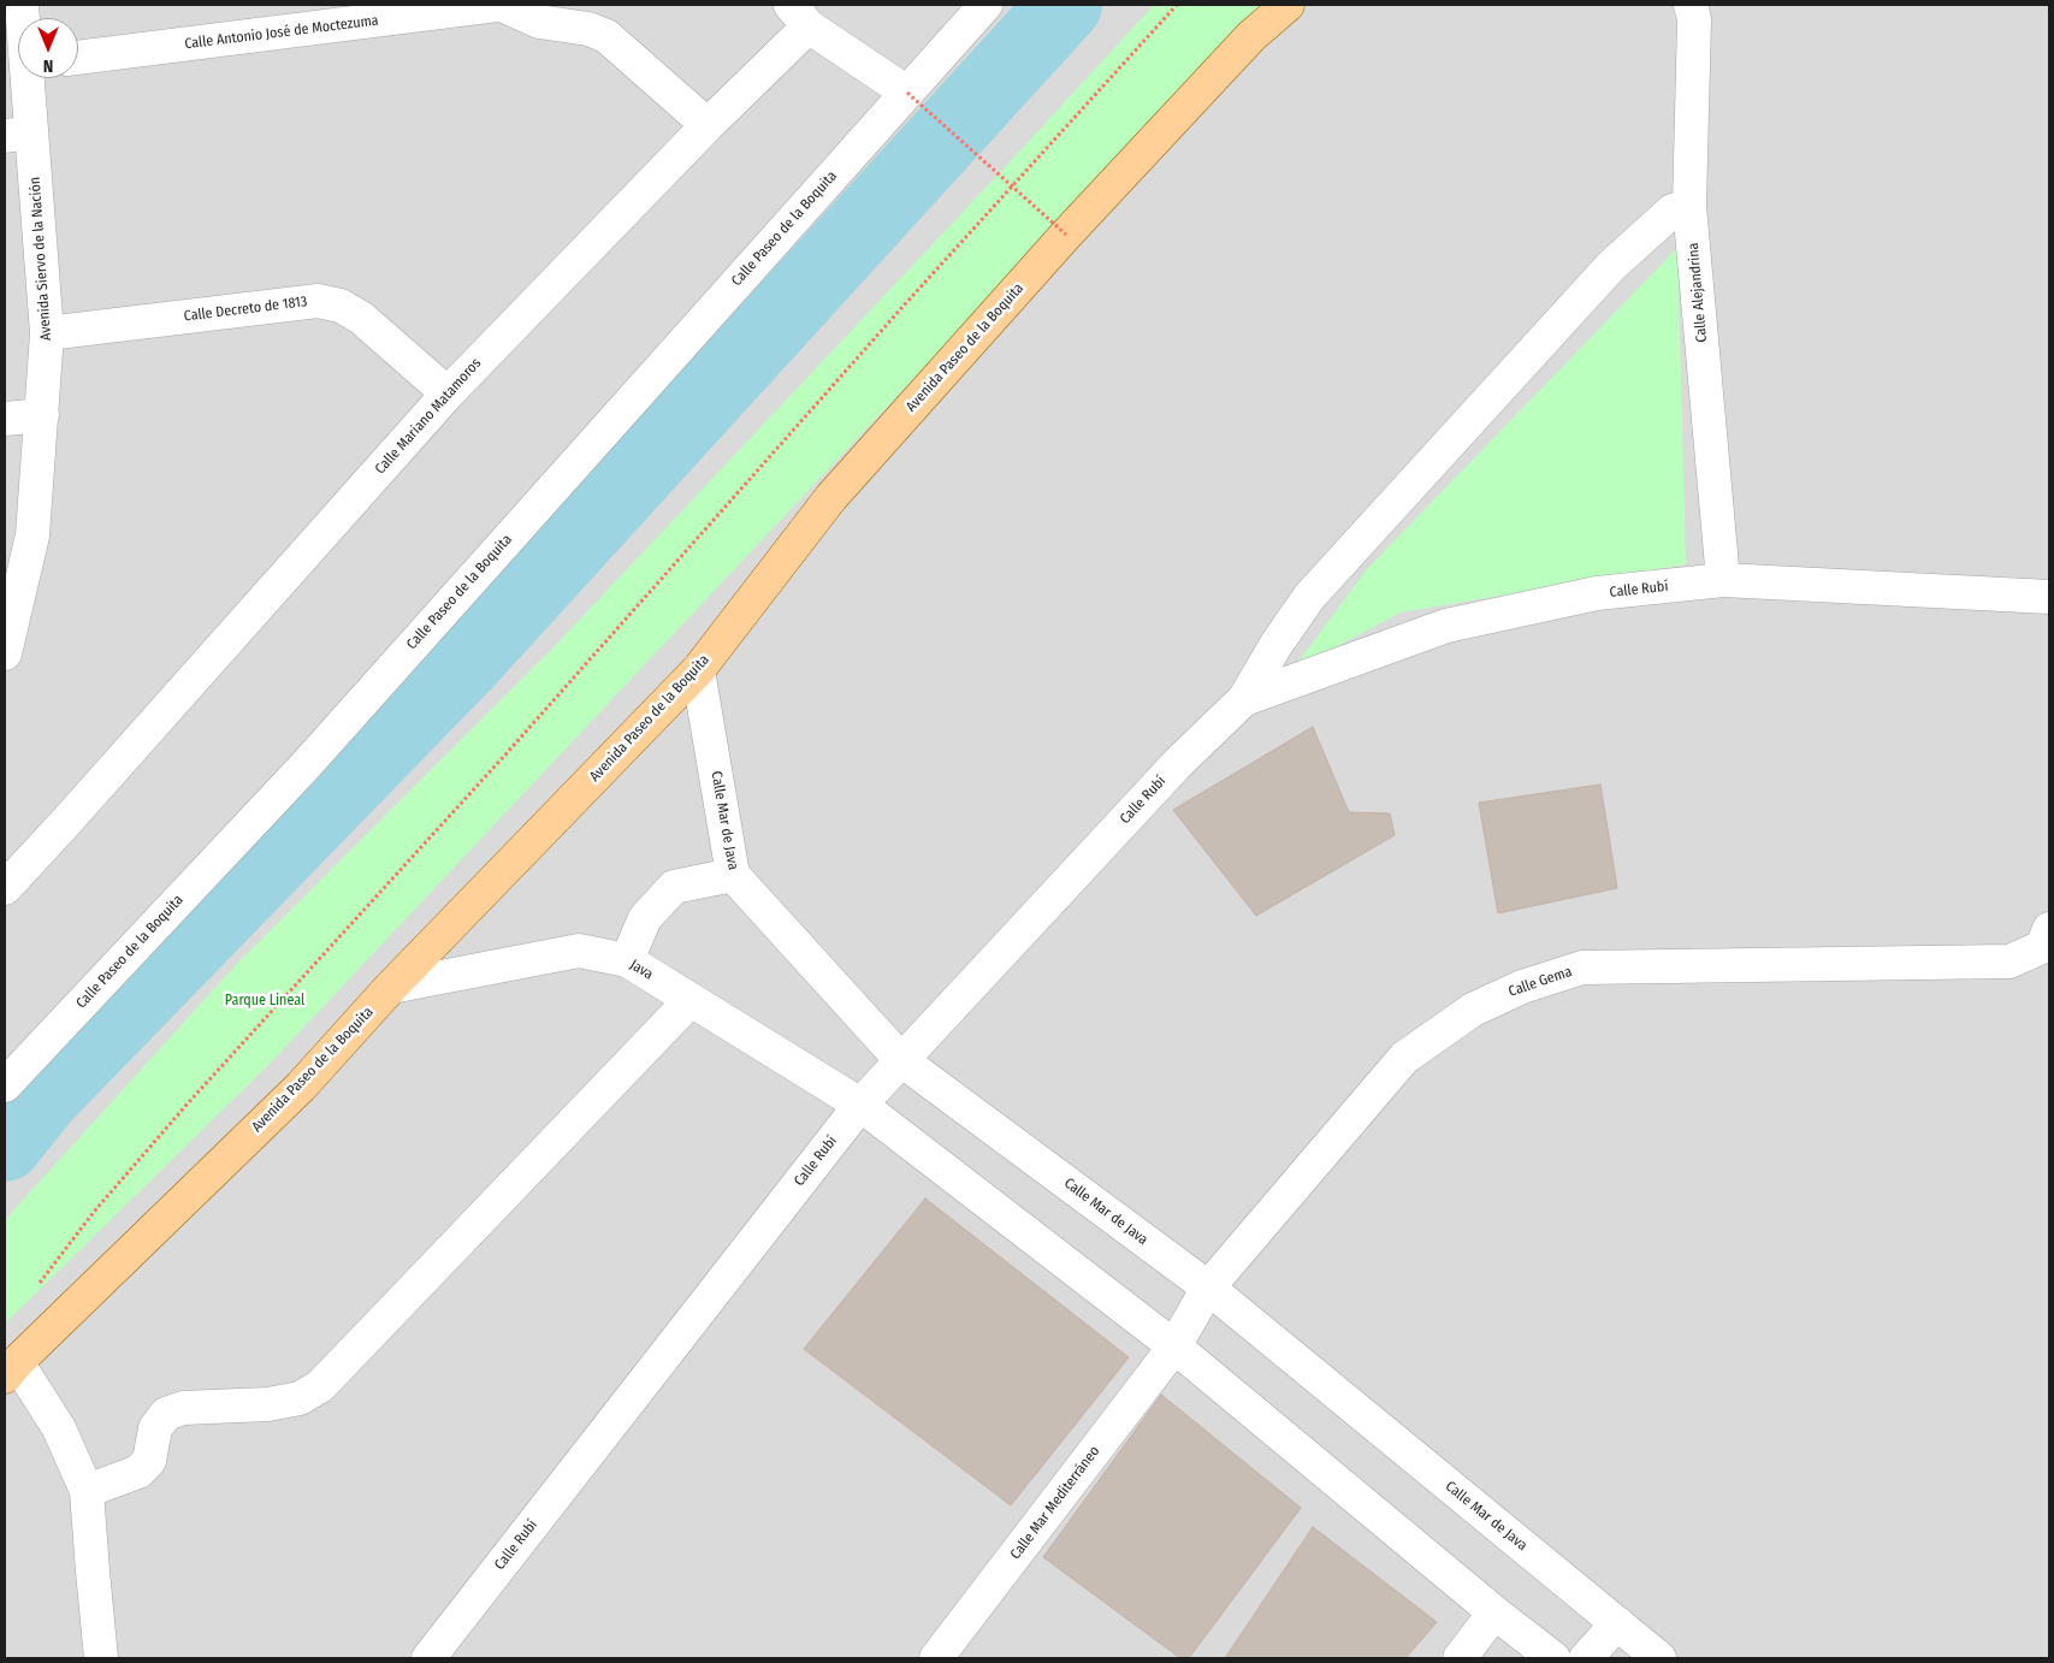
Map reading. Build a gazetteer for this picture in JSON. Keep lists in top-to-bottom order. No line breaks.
{"streets":{"main road":["Avenida Paseo de la Boquita"],"street":["Calle Antonio José de Moctezuma","Calle Paseo de la Boquita","Avenida Siervo de la Nación","Calle Alejandrina","Calle Decreto de 1813","Calle Mariano Matamoros","Calle Rubí","Calle Mar de Java","Java","Calle Gema","Calle Mar Mediterráneo"]},"crossings":[["Avenida Siervo de la Nación","Calle Decreto de 1813"],["Calle Alejandrina","Calle Rubí"],["Calle Decreto de 1813","Calle Mariano Matamoros"],["Avenida Paseo de la Boquita","Calle Mar de Java"],["Avenida Paseo de la Boquita","Java"],["Calle Rubí","Calle Mar de Java"],["Calle Rubí","Java"],["Calle Mar de Java","Calle Gema"],["Calle Gema","Calle Mar Mediterráneo"]],"parks":["Parque Lineal"],"north":"bottom"}
